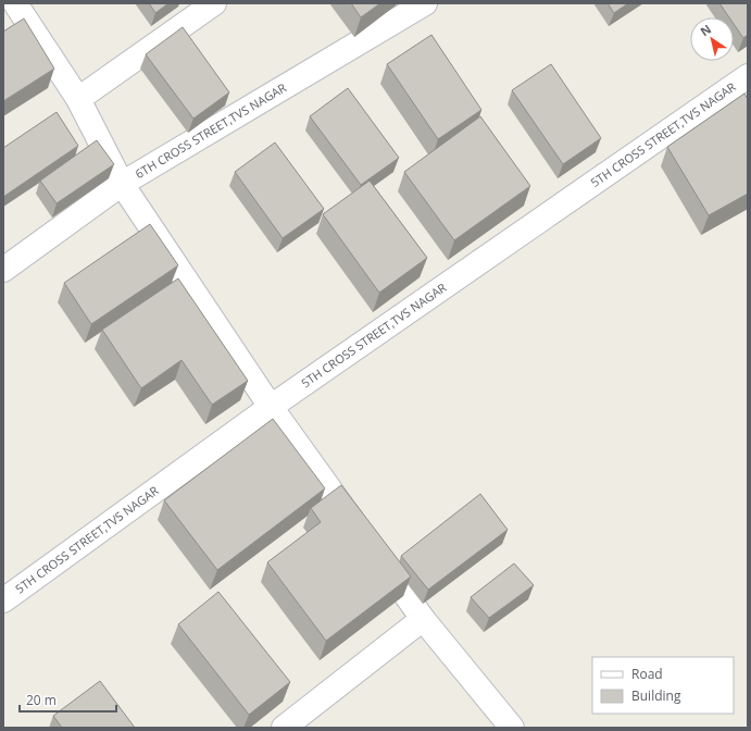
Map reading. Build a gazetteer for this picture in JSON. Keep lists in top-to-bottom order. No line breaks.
{"streets":{"street":["6TH CROSS STREET,TVS NAGAR","5TH CROSS STREET,TVS NAGAR"]},"legend":["Road","Building"],"scale_bar":"20 m","north":"top left"}
